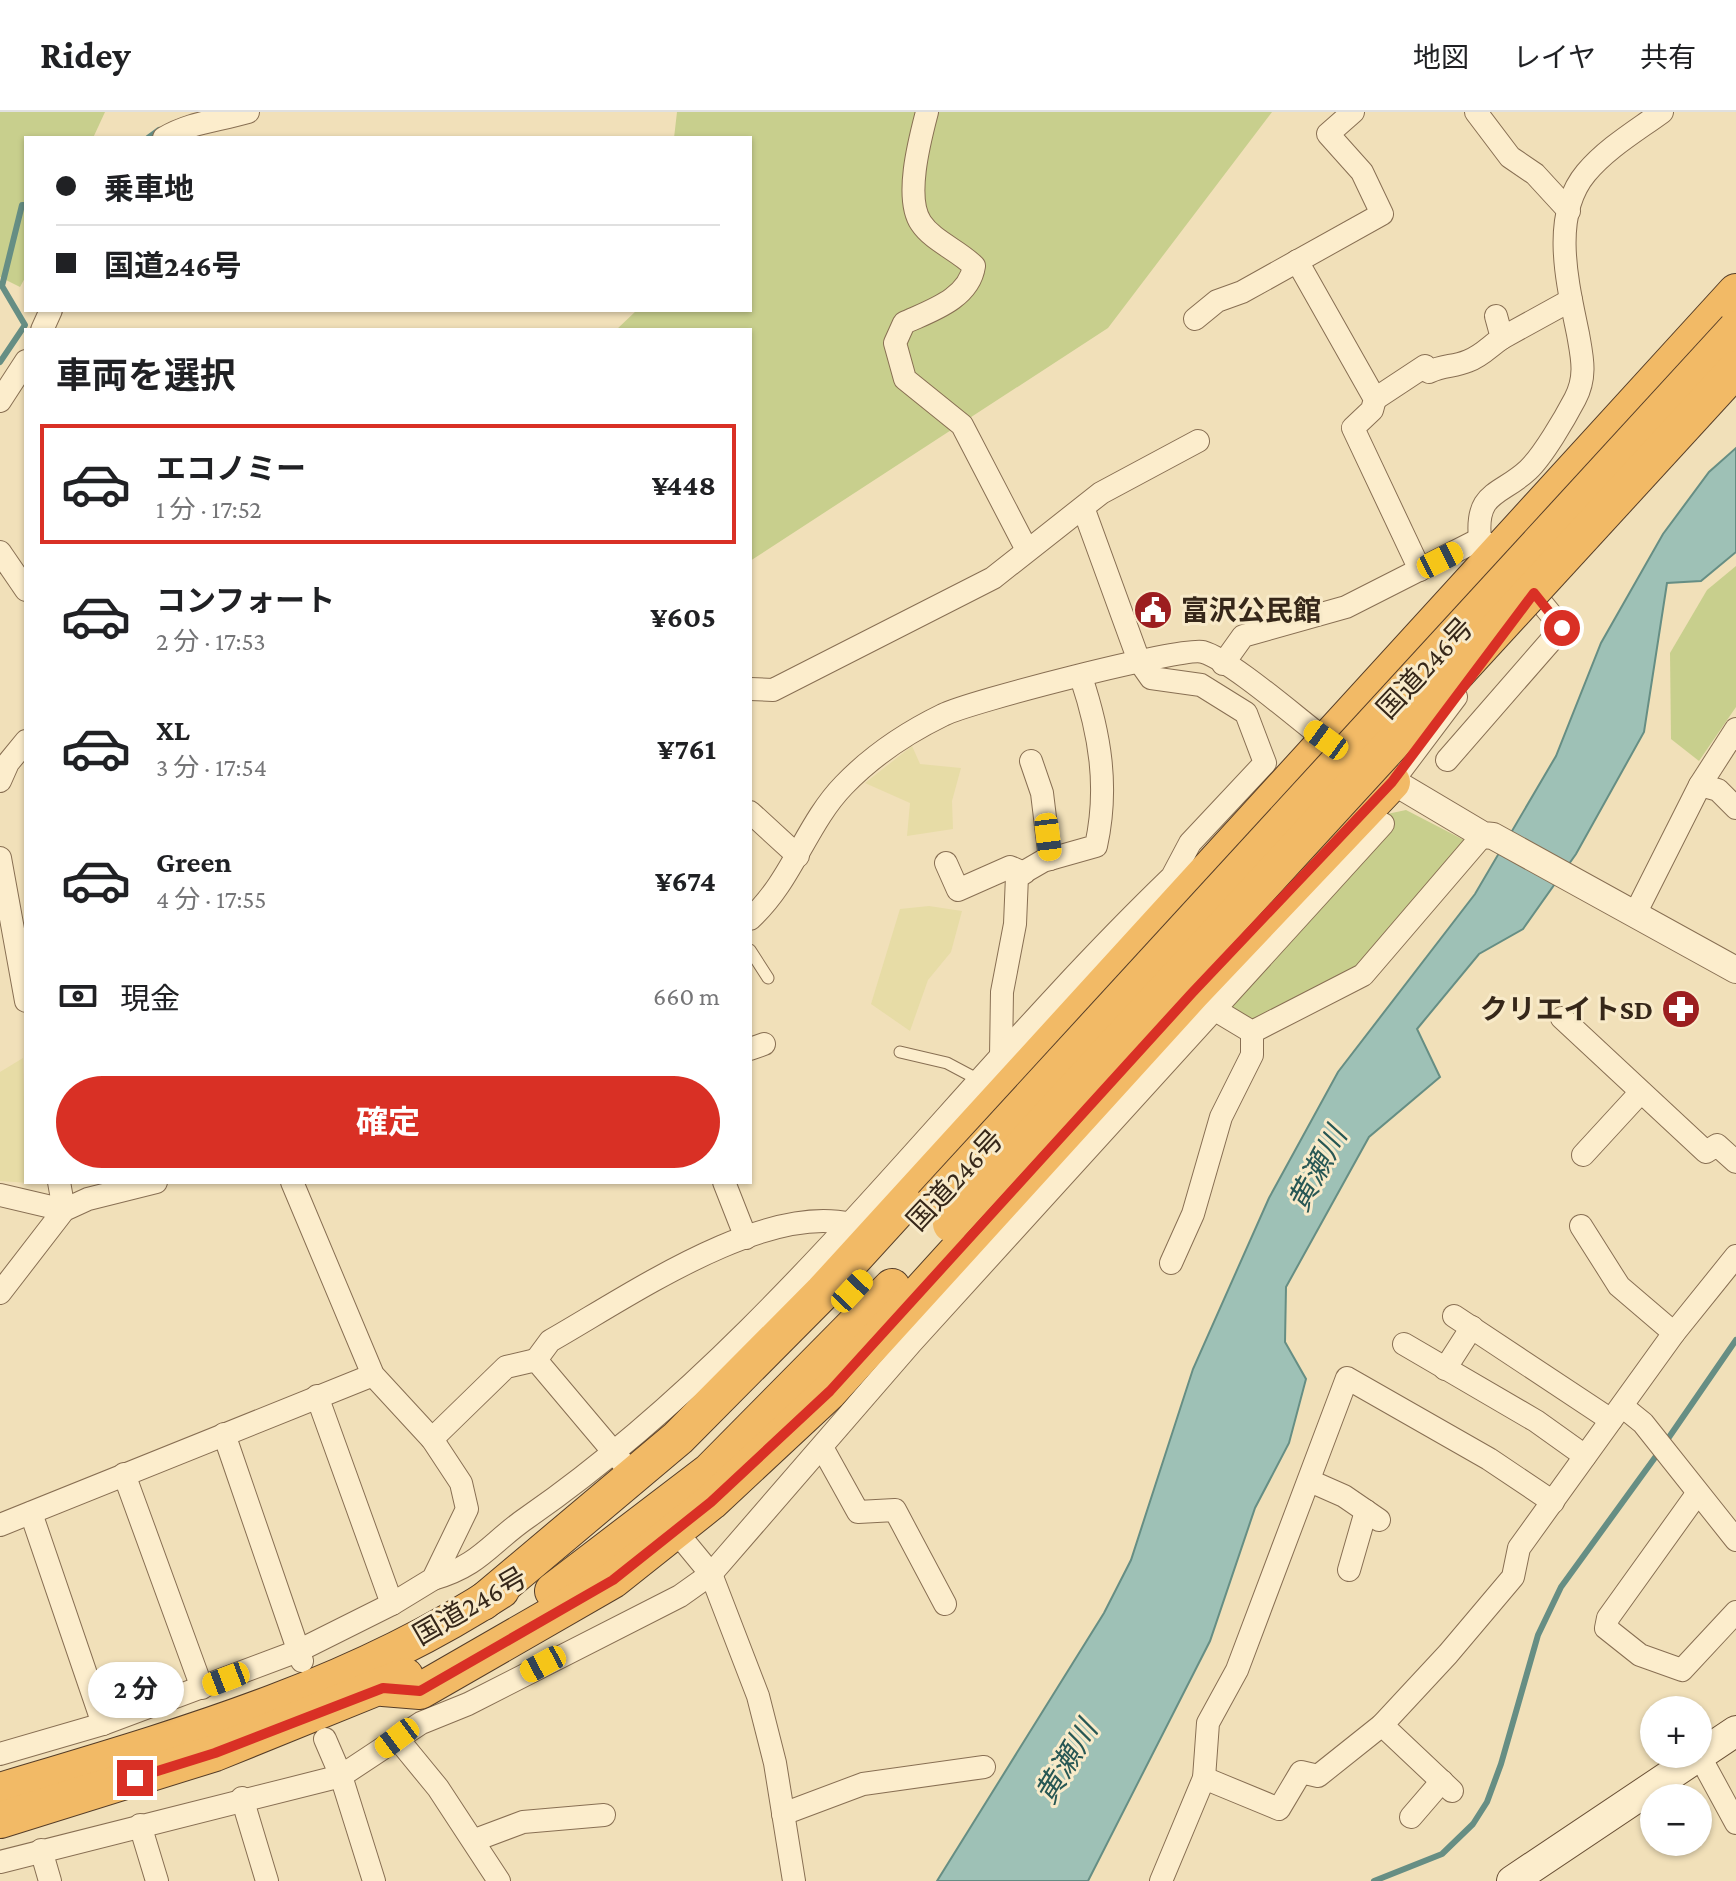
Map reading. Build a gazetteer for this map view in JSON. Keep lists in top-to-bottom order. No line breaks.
{"streets":{"highway":["国道246号"]},"water":["黄瀬川"],"places":{"public building":["富沢公民館"],"pharmacy":["クリエイトSD"]},"page":{"header":"Ridey","nav":["地図","レイヤ","共有"],"banner":["乗車地","国道246号"],"heading":"車両を選択","list":[{"name":"エコノミー","note":"1 分 · 17:52","value":"¥448"},{"name":"コンフォート","note":"2 分 · 17:53","value":"¥605"},{"name":"XL","note":"3 分 · 17:54","value":"¥761"},{"name":"Green","note":"4 分 · 17:55","value":"¥674"}],"pay":["現金","660 m"],"buttons":"確定","bubble":"2 分","map_buttons":["+","−"]}}
